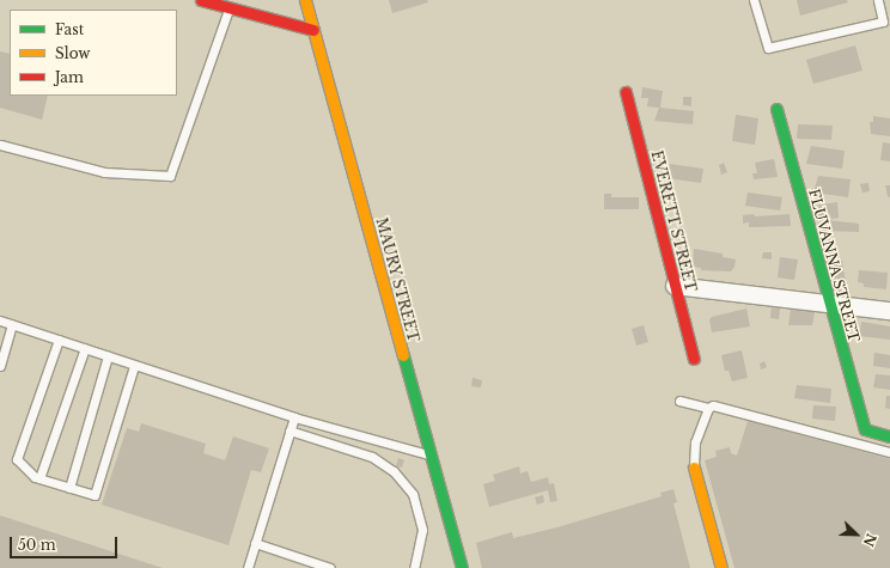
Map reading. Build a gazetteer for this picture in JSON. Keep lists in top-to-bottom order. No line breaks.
{"streets":{"street":["EVERETT STREET","FLUVANNA STREET","MAURY STREET"]},"legend":["Fast","Slow","Jam"],"scale_bar":"50 m","north":"bottom right"}
